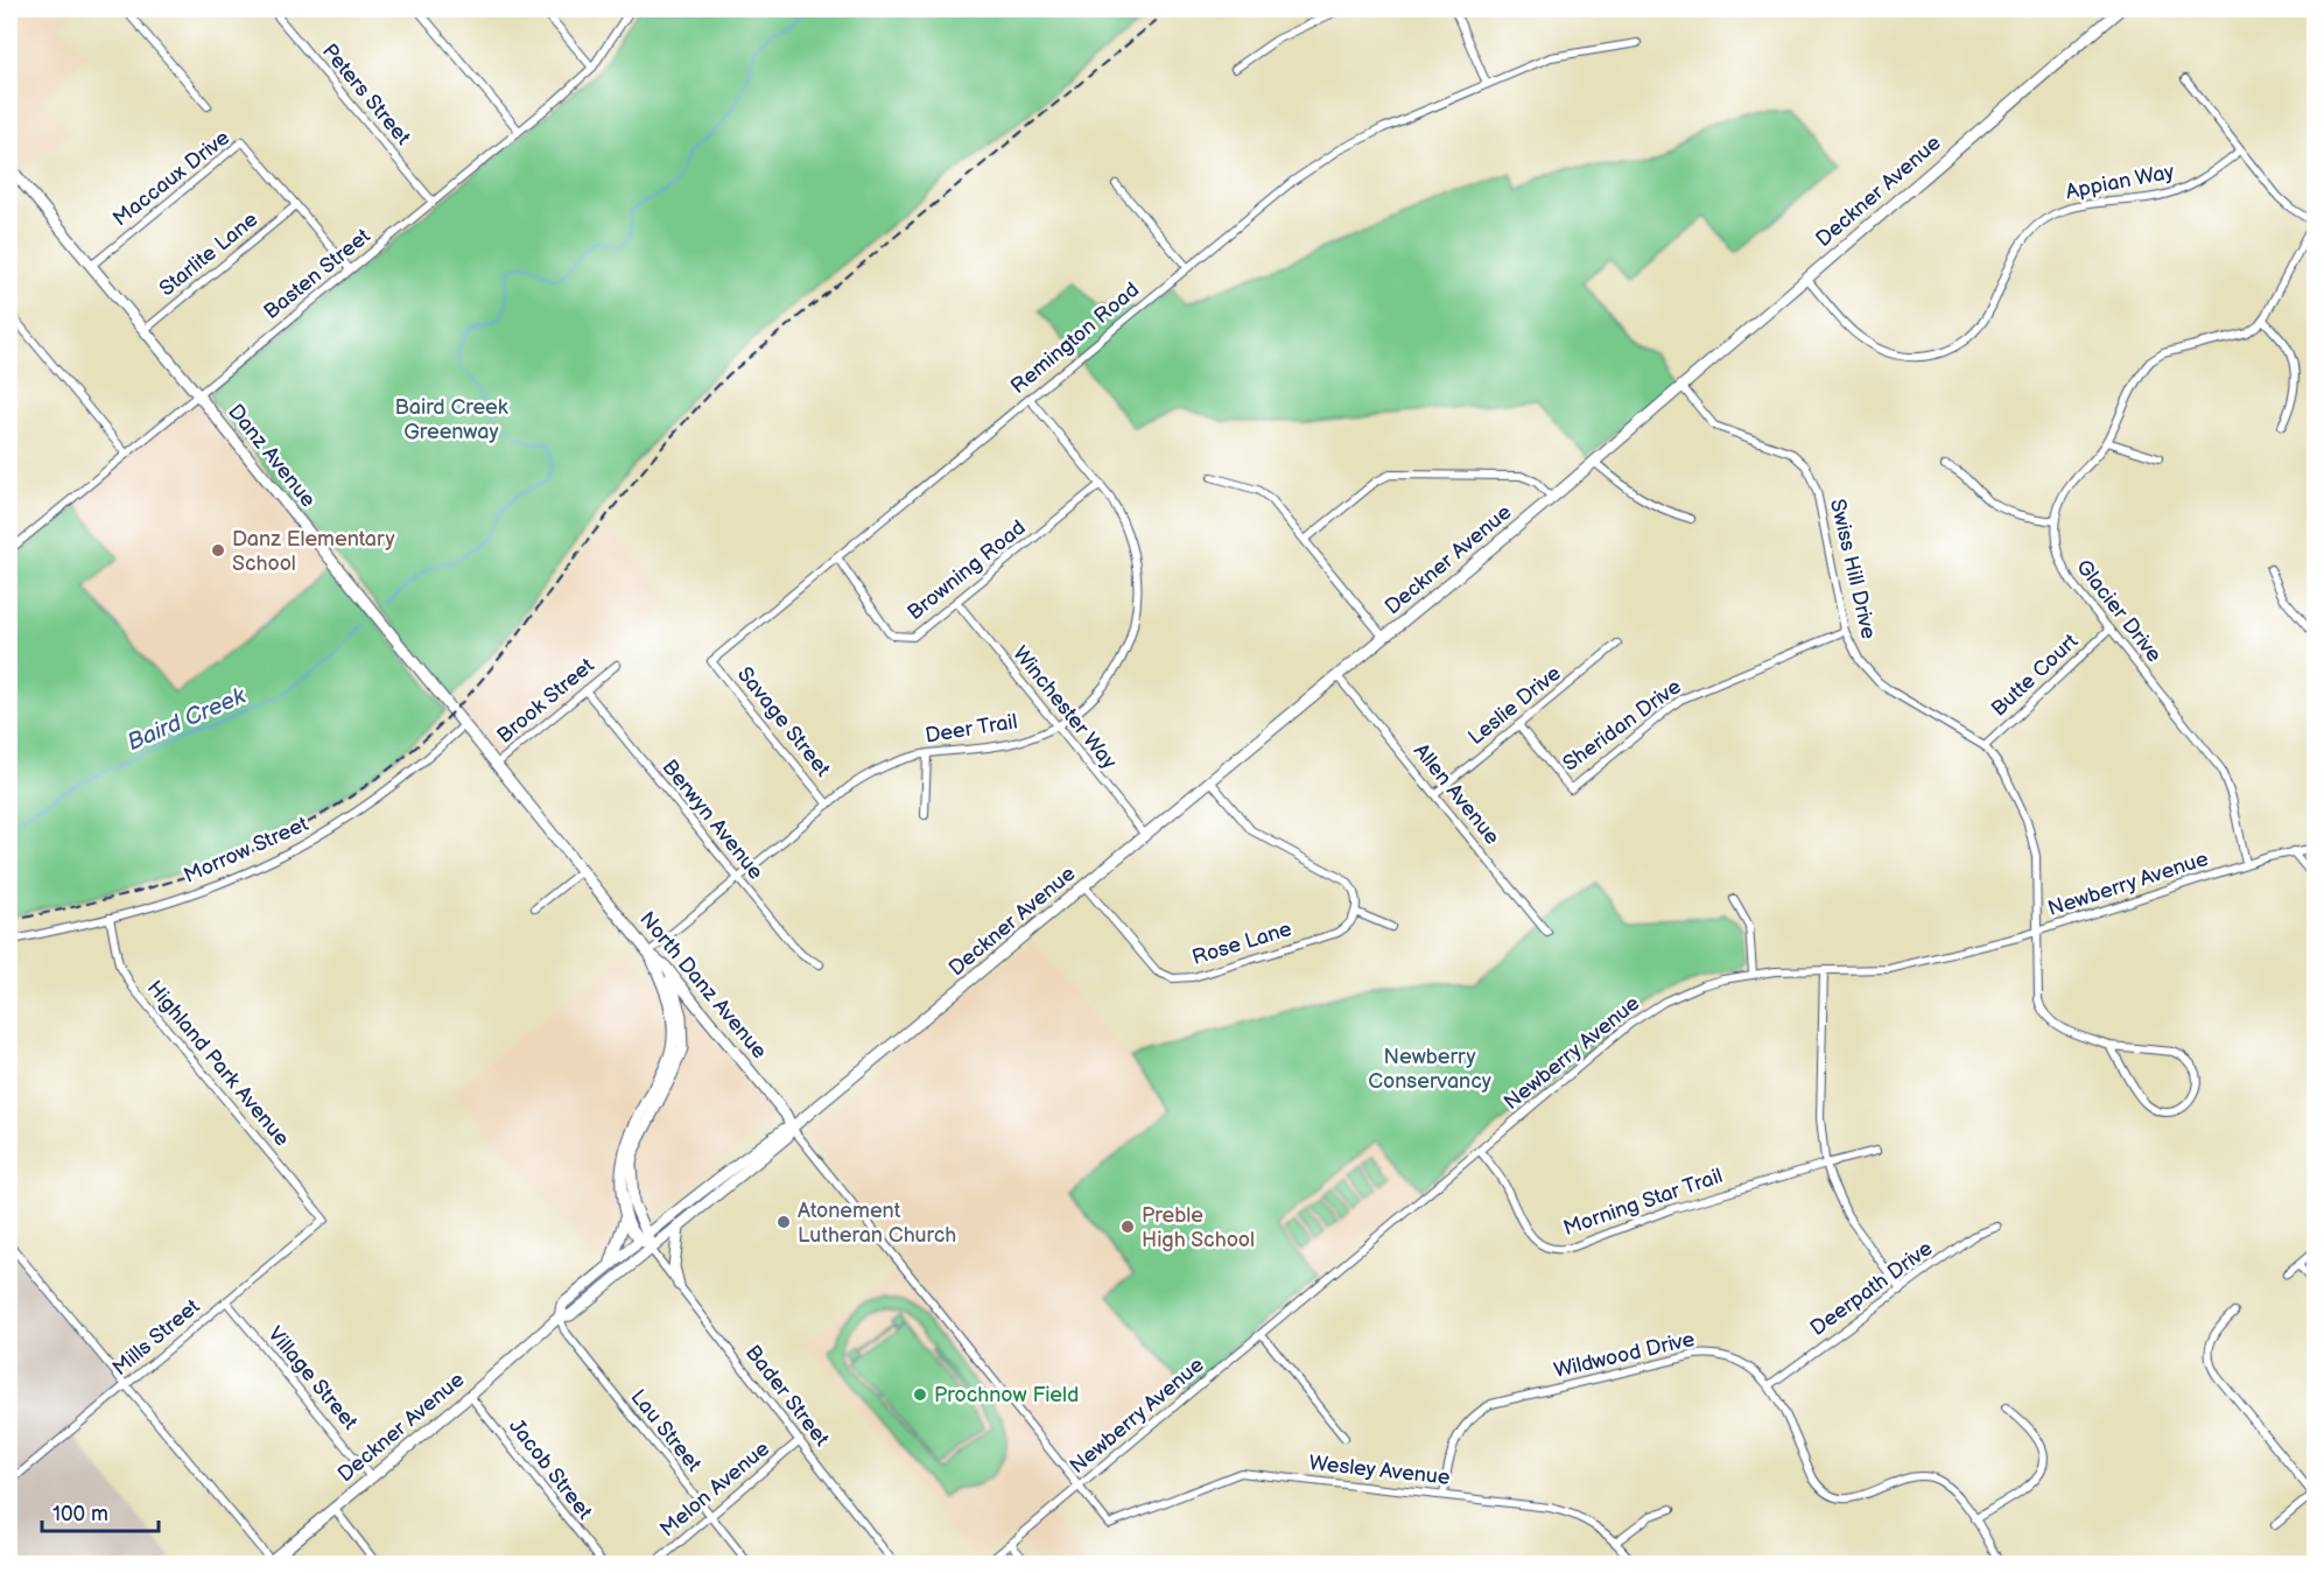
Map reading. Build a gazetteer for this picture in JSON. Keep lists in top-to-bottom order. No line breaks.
{"streets":{"street":["Peters Street","Maccaux Drive","Appian Way","Deckner Avenue","Starlite Lane","Basten Street","Remington Road","Danz Avenue","Swiss Hill Drive","Browning Road","Glacier Drive","Butte Court","Brook Street","Leslie Drive","Winchester Way","Savage Street","Sheridan Drive","Deer Trail","Allen Avenue","Berwyn Avenue","Morrow Street","Newberry Avenue","Rose Lane","North Danz Avenue","Highland Park Avenue","Morning Star Trail","Deerpath Drive","Mills Street","Wildwood Drive","Village Street","Bader Street","Lau Street","Jacob Street","Wesley Avenue","Melon Avenue"]},"crossings":[["Peters Street","Basten Street"],["Maccaux Drive","Starlite Lane"],["Maccaux Drive","Basten Street"],["Maccaux Drive","Danz Avenue"],["Appian Way","Deckner Avenue"],["Deckner Avenue","Swiss Hill Drive"],["Deckner Avenue","Winchester Way"],["Deckner Avenue","Allen Avenue"],["Deckner Avenue","Rose Lane"],["Deckner Avenue","North Danz Avenue"],["Deckner Avenue","Village Street"],["Deckner Avenue","Bader Street"],["Deckner Avenue","Lau Street"],["Deckner Avenue","Jacob Street"],["Starlite Lane","Danz Avenue"],["Basten Street","Danz Avenue"],["Remington Road","Browning Road"],["Remington Road","Savage Street"],["Remington Road","Deer Trail"],["Danz Avenue","Brook Street"],["Danz Avenue","Morrow Street"],["Danz Avenue","North Danz Avenue"],["Swiss Hill Drive","Butte Court"],["Swiss Hill Drive","Sheridan Drive"],["Swiss Hill Drive","Newberry Avenue"],["Browning Road","Winchester Way"],["Browning Road","Deer Trail"],["Glacier Drive","Butte Court"],["Glacier Drive","Newberry Avenue"],["Brook Street","Berwyn Avenue"],["Leslie Drive","Sheridan Drive"],["Leslie Drive","Allen Avenue"],["Winchester Way","Deer Trail"],["Savage Street","Deer Trail"],["Deer Trail","Berwyn Avenue"],["Deer Trail","North Danz Avenue"],["Morrow Street","Highland Park Avenue"],["Newberry Avenue","Morning Star Trail"],["Newberry Avenue","Wesley Avenue"],["Highland Park Avenue","Mills Street"],["Deerpath Drive","Wildwood Drive"],["Mills Street","Village Street"],["Wildwood Drive","Wesley Avenue"],["Bader Street","Melon Avenue"],["Lau Street","Melon Avenue"]],"water":["Baird Creek"],"parks":["Baird Creek Greenway","Newberry Conservancy"],"places":["Danz Elementary School","Atonement Lutheran Church","Preble High School","Prochnow Field"],"scale_bar":"100 m"}
